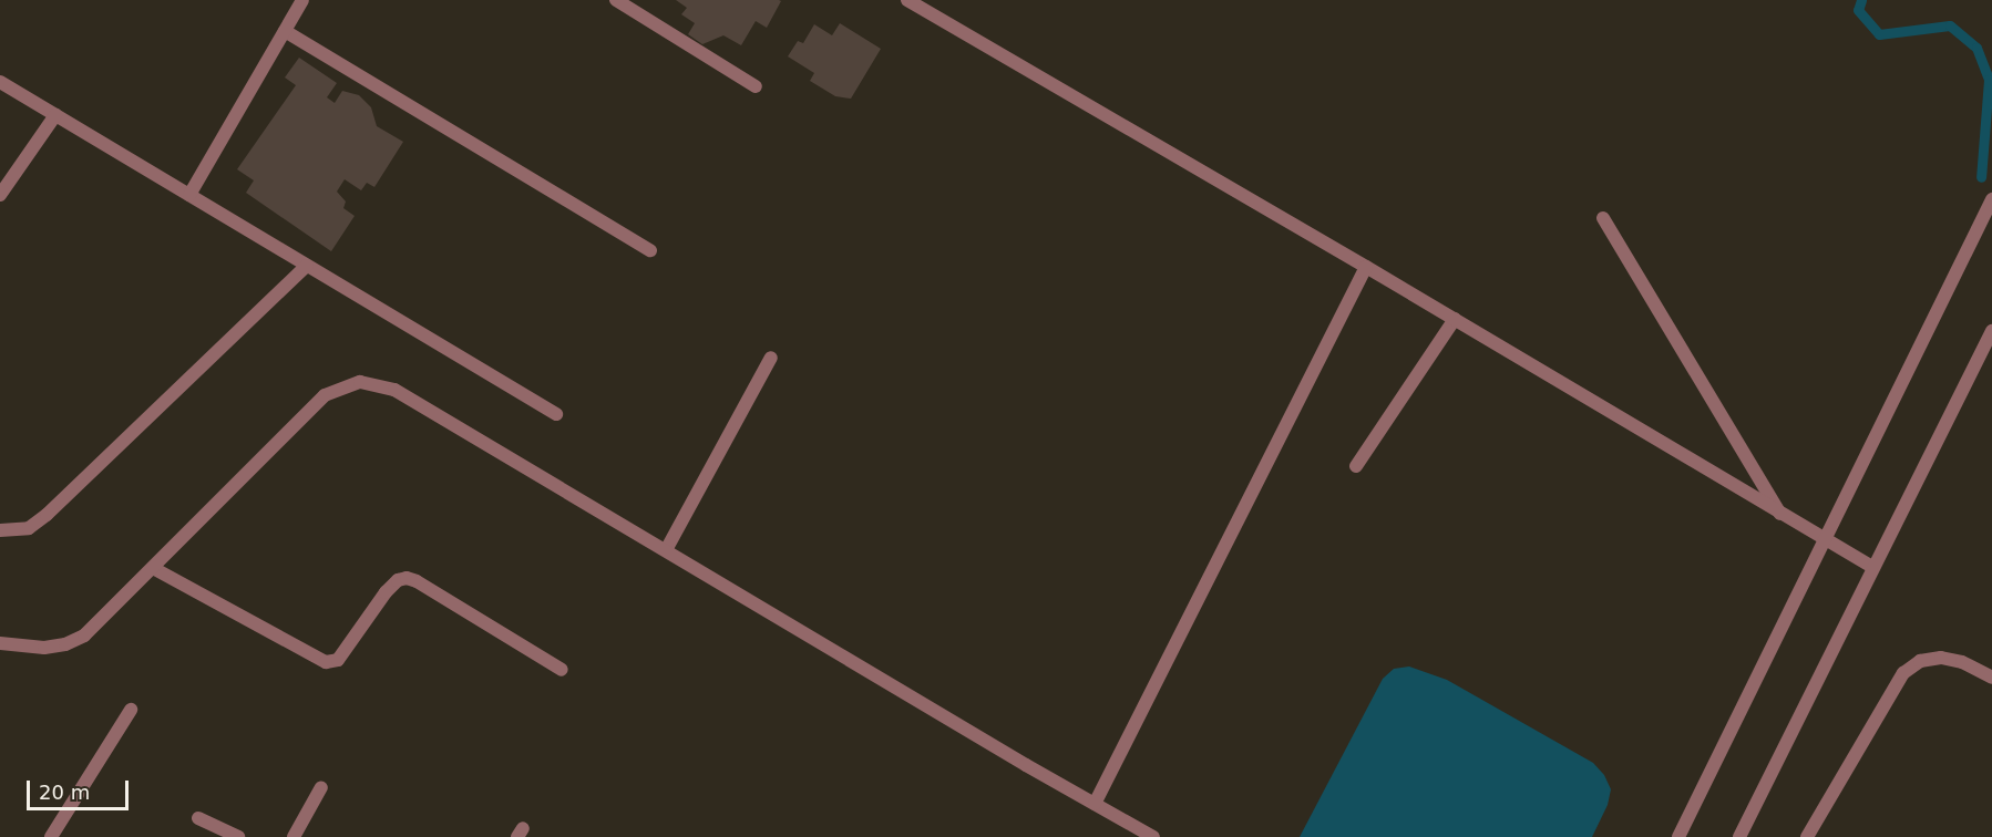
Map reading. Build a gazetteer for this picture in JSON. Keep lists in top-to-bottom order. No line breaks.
{"scale_bar":"20 m"}
